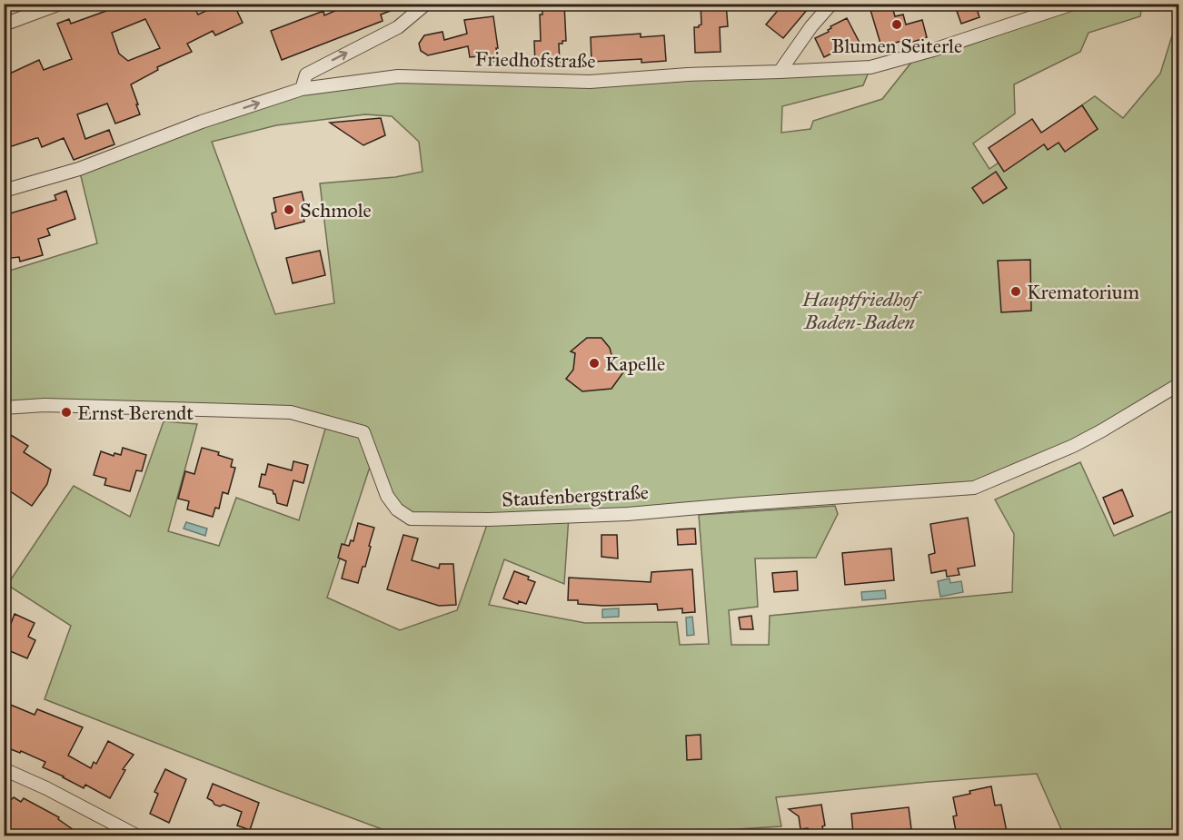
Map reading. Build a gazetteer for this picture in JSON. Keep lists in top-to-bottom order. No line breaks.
{"streets":{"street":["Friedhofstraße","Staufenbergstraße"]},"parks":["Hauptfriedhof Baden-Baden"],"places":["Blumen Seiterle","Schmole","Krematorium","Kapelle","Ernst Berendt"]}
